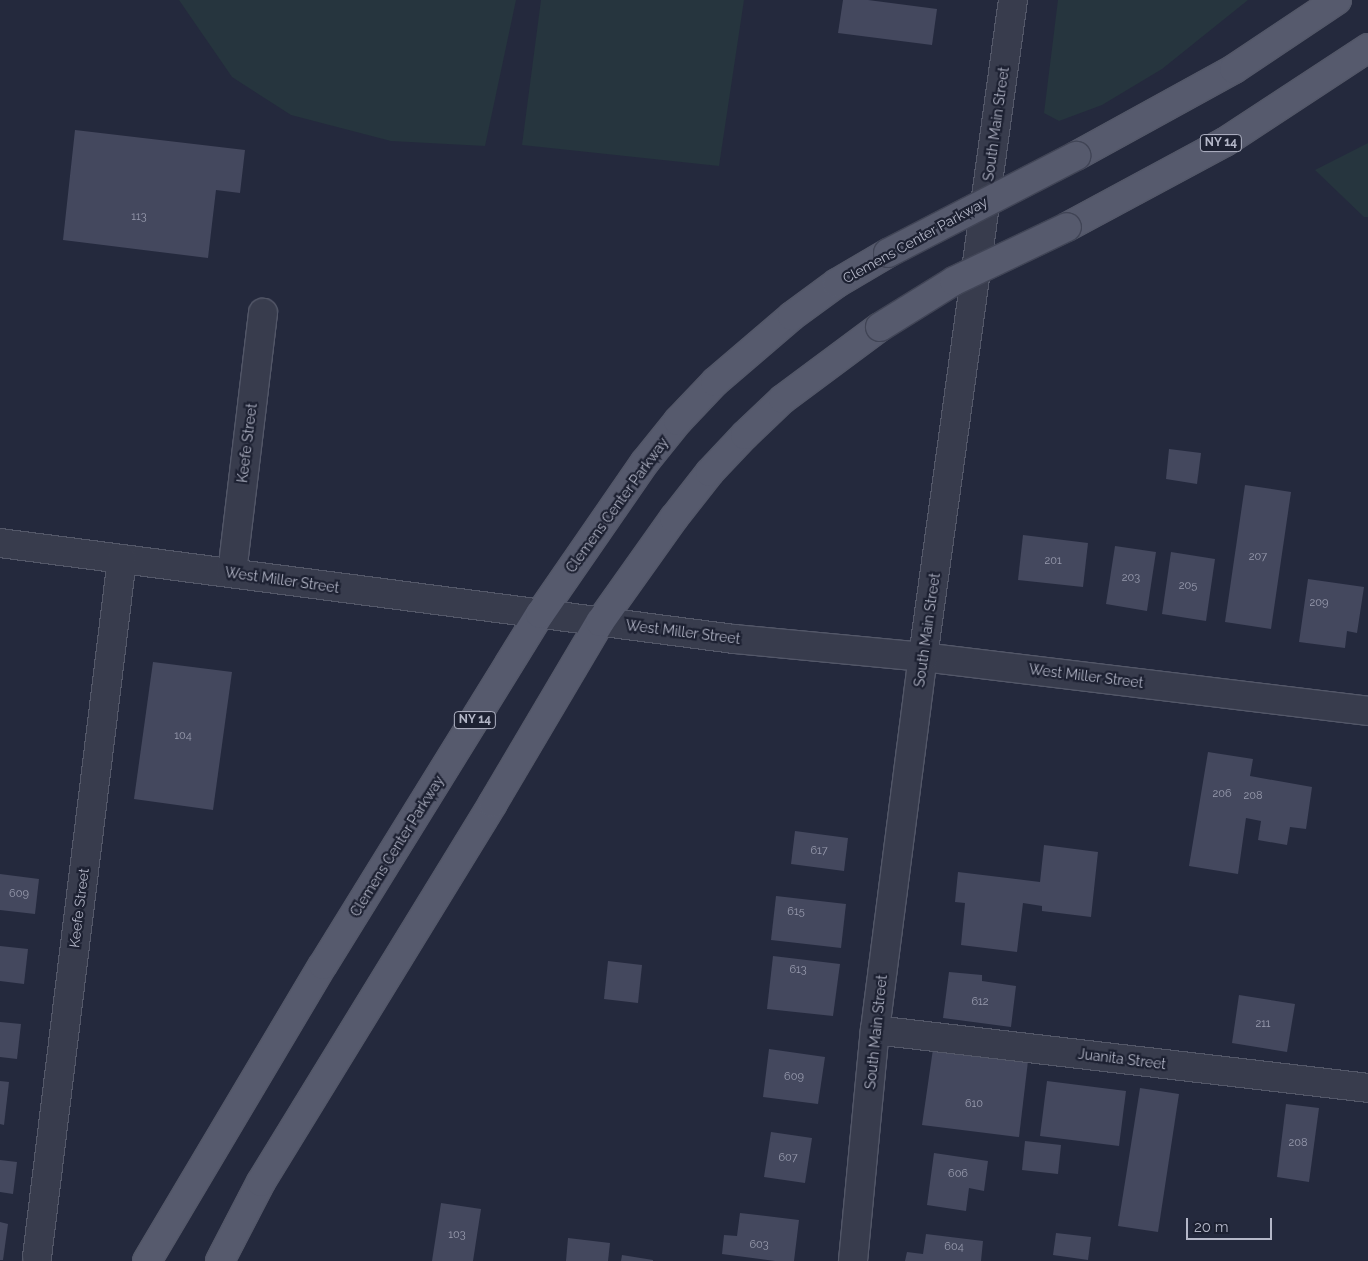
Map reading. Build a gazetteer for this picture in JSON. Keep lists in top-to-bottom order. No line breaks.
{"streets":{"main road":["NY 14","Clemens Center Parkway"],"street":["South Main Street","Keefe Street","West Miller Street","Juanita Street"]},"crossings":[["South Main Street","West Miller Street"],["South Main Street","Juanita Street"],["NY 14","West Miller Street"],["Clemens Center Parkway","West Miller Street"],["Keefe Street","West Miller Street"]],"house_numbers":["113","207","201","203","205","209","104","206","208","617","609","615","613","612","211","609","610","208","607","606","103","603","604"],"scale_bar":"20 m"}
